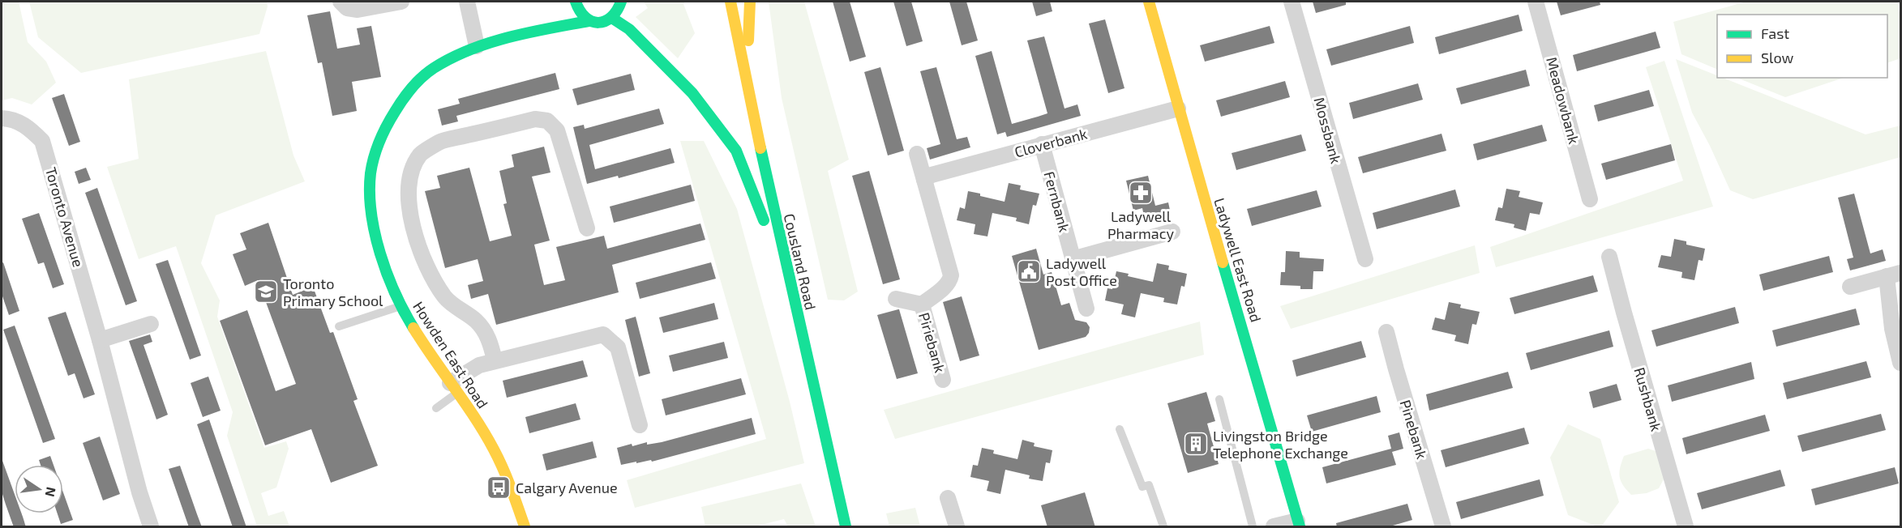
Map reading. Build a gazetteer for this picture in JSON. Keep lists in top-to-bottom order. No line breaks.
{"streets":{"street":["Meadowbank","Mossbank","Cloverbank","Fernbank","Toronto Avenue","Ladywell East Road","Cousland Road","Piriebank","Howden East Road","Rushbank","Pinebank"]},"crossings":[["Cloverbank","Fernbank"],["Cloverbank","Ladywell East Road"],["Cloverbank","Piriebank"]],"places":{"pharmacy":["Ladywell Pharmacy"],"public building":["Ladywell Post Office"],"school or university":["Toronto Primary School"],"building":["Livingston Bridge Telephone Exchange"],"bus stop":["Calgary Avenue"]},"legend":["Fast","Slow"],"north":"right"}
